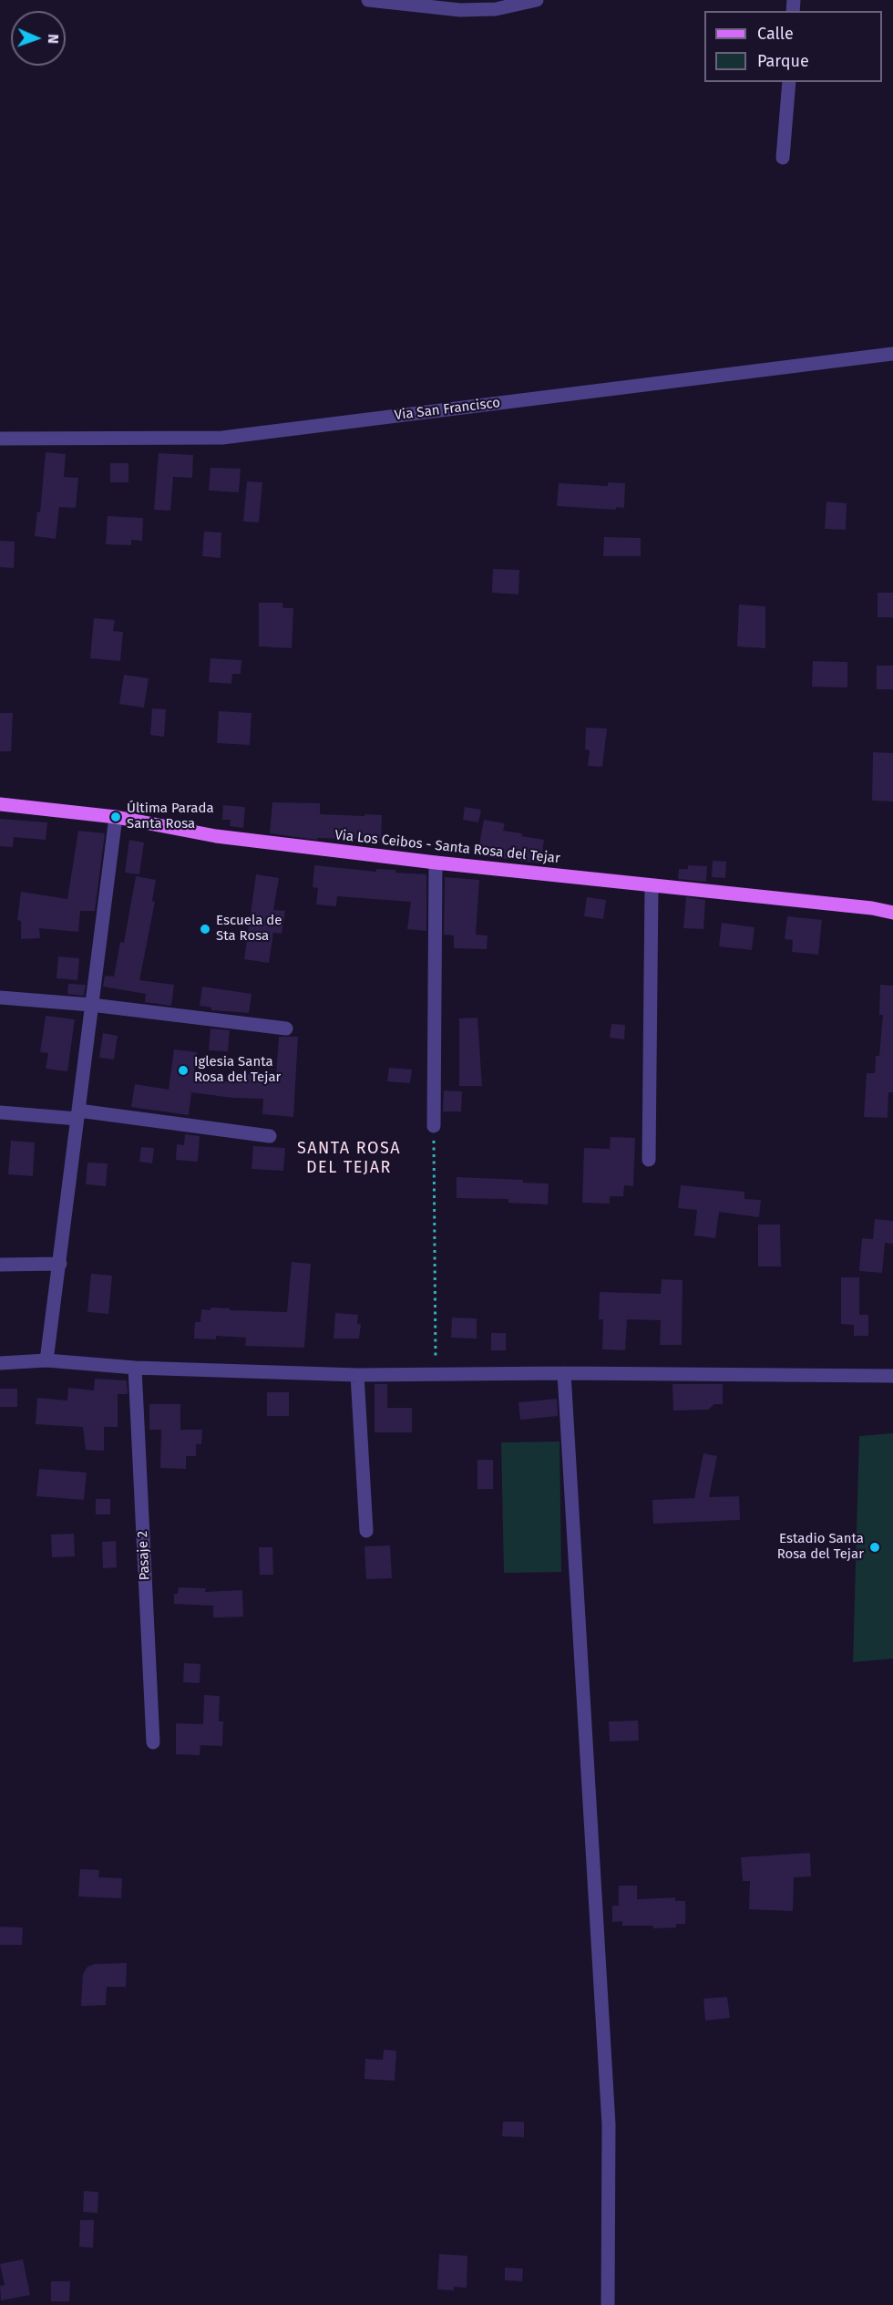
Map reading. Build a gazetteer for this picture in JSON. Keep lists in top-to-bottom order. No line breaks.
{"streets":{"main road":["Via Los Ceibos - Santa Rosa del Tejar"],"street":["Via San Francisco","Pasaje 2"]},"districts":["SANTA ROSA DEL TEJAR"],"places":["Última Parada Santa Rosa","Escuela de Sta Rosa","Iglesia Santa Rosa del Tejar","Estadio Santa Rosa del Tejar"],"legend":["Calle","Parque"],"north":"right"}
